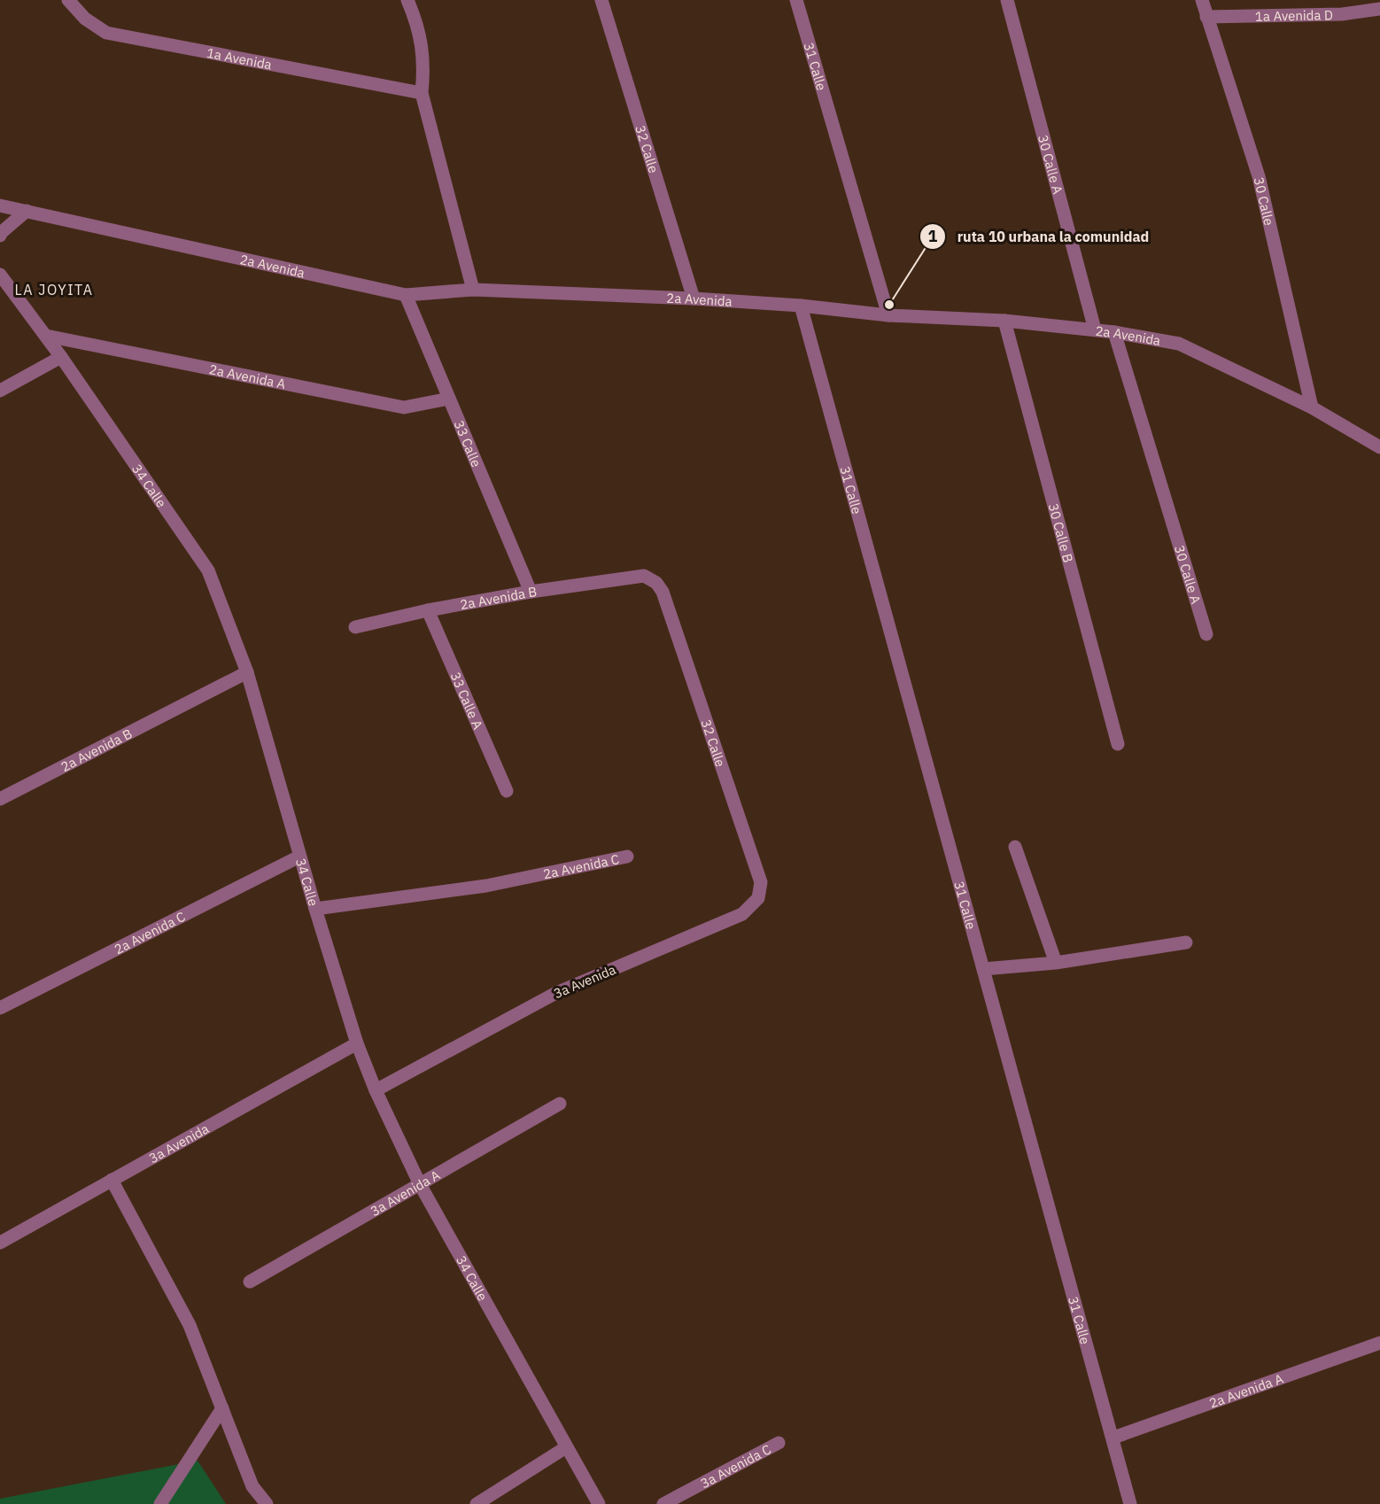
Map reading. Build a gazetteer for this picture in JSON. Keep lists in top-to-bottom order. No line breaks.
{"streets":{"street":["1a Avenida D","1a Avenida","31 Calle","32 Calle","30 Calle A","30 Calle","2a Avenida","2a Avenida A","33 Calle","34 Calle","30 Calle B","2a Avenida B","33 Calle A","2a Avenida C","3a Avenida","3a Avenida A","3a Avenida C"]},"crossings":[["1a Avenida D","30 Calle"],["31 Calle","2a Avenida"],["31 Calle","2a Avenida A"],["32 Calle","2a Avenida"],["32 Calle","2a Avenida B"],["32 Calle","3a Avenida"],["30 Calle A","2a Avenida"],["30 Calle","2a Avenida"],["2a Avenida","33 Calle"],["2a Avenida","30 Calle B"],["2a Avenida A","33 Calle"],["2a Avenida A","34 Calle"],["33 Calle","2a Avenida B"],["34 Calle","2a Avenida B"],["34 Calle","2a Avenida C"],["34 Calle","3a Avenida"],["34 Calle","3a Avenida A"],["2a Avenida B","33 Calle A"]],"districts":["LA JOYITA"],"places":["ruta 10 urbana la comunidad"]}
